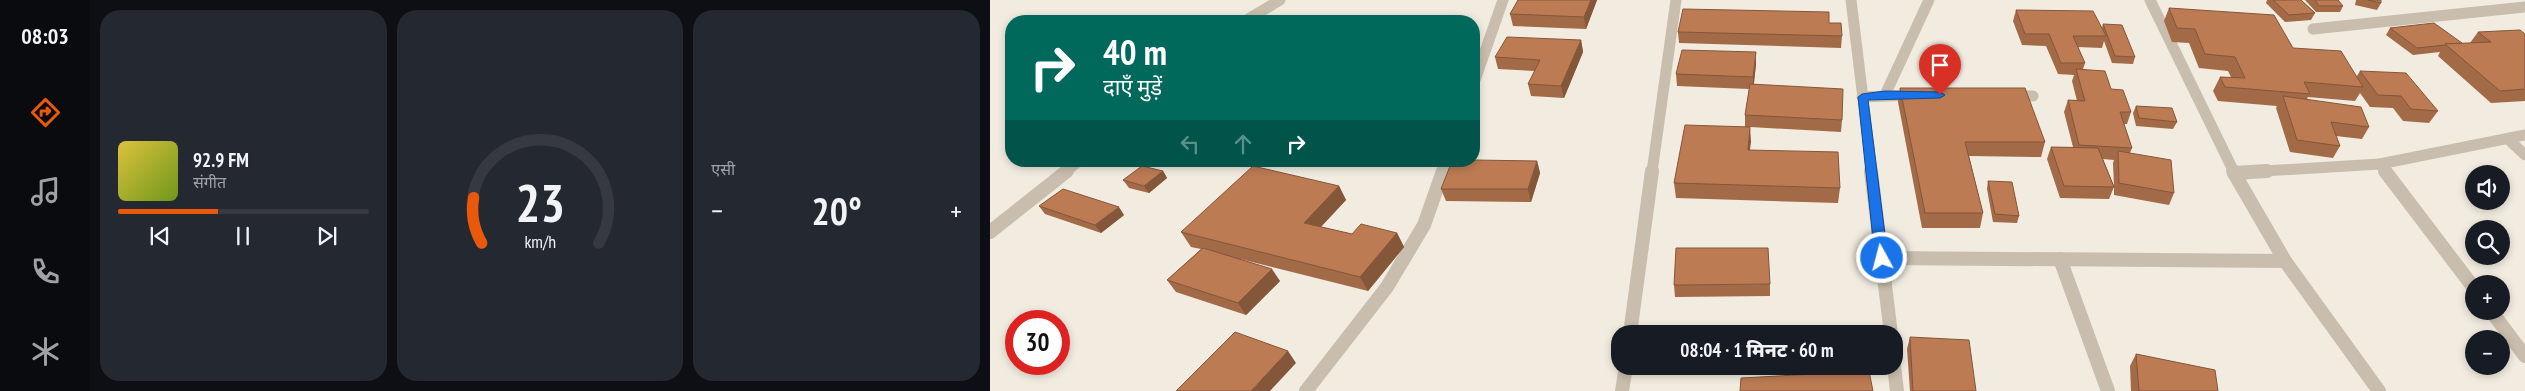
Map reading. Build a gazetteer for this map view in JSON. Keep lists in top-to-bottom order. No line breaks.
{"page":{"tabs":"08:03","tile":"एसी","turn":["40 m","दाएँ मुड़ें"],"song":["92.9 FM","संगीत"],"map_buttons":["+","−"],"heat":["−","20°","+"],"limit":"30","trip":"08:04 · 1 मिनट · 60 m","gauge":["23","km/h"]}}
